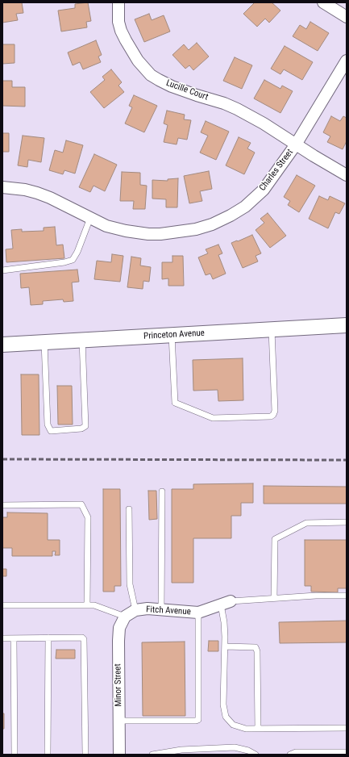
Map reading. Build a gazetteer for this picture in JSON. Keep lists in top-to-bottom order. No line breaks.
{"streets":{"street":["Lucille Court","Charles Street","Princeton Avenue","Fitch Avenue","Minor Street"]},"crossings":[["Lucille Court","Charles Street"],["Fitch Avenue","Minor Street"]]}
